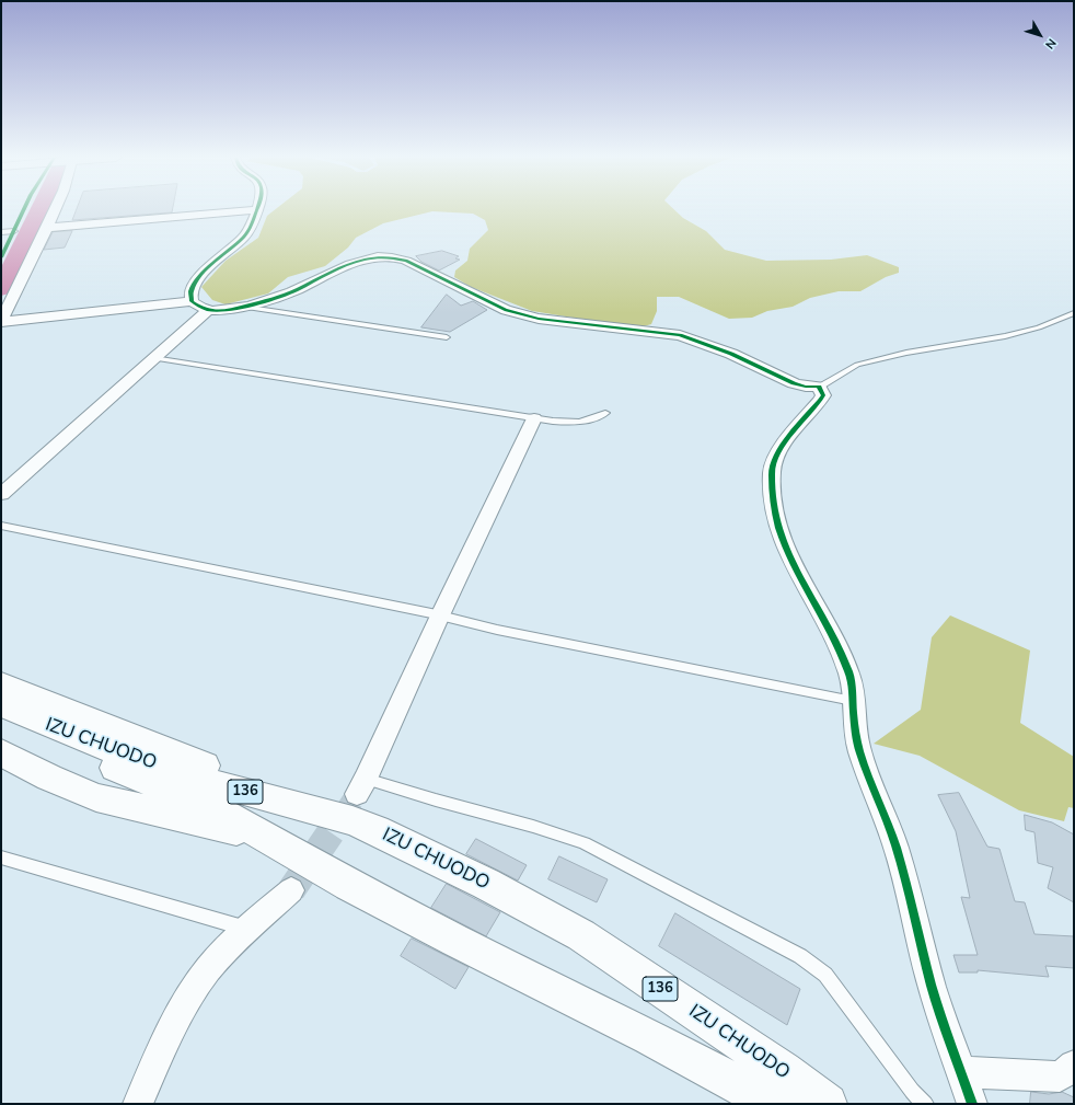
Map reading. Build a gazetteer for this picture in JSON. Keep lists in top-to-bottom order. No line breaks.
{"streets":{"main road":["IZU CHUODO","136"]},"crossings":[["IZU CHUODO","136"]],"north":"bottom right"}
